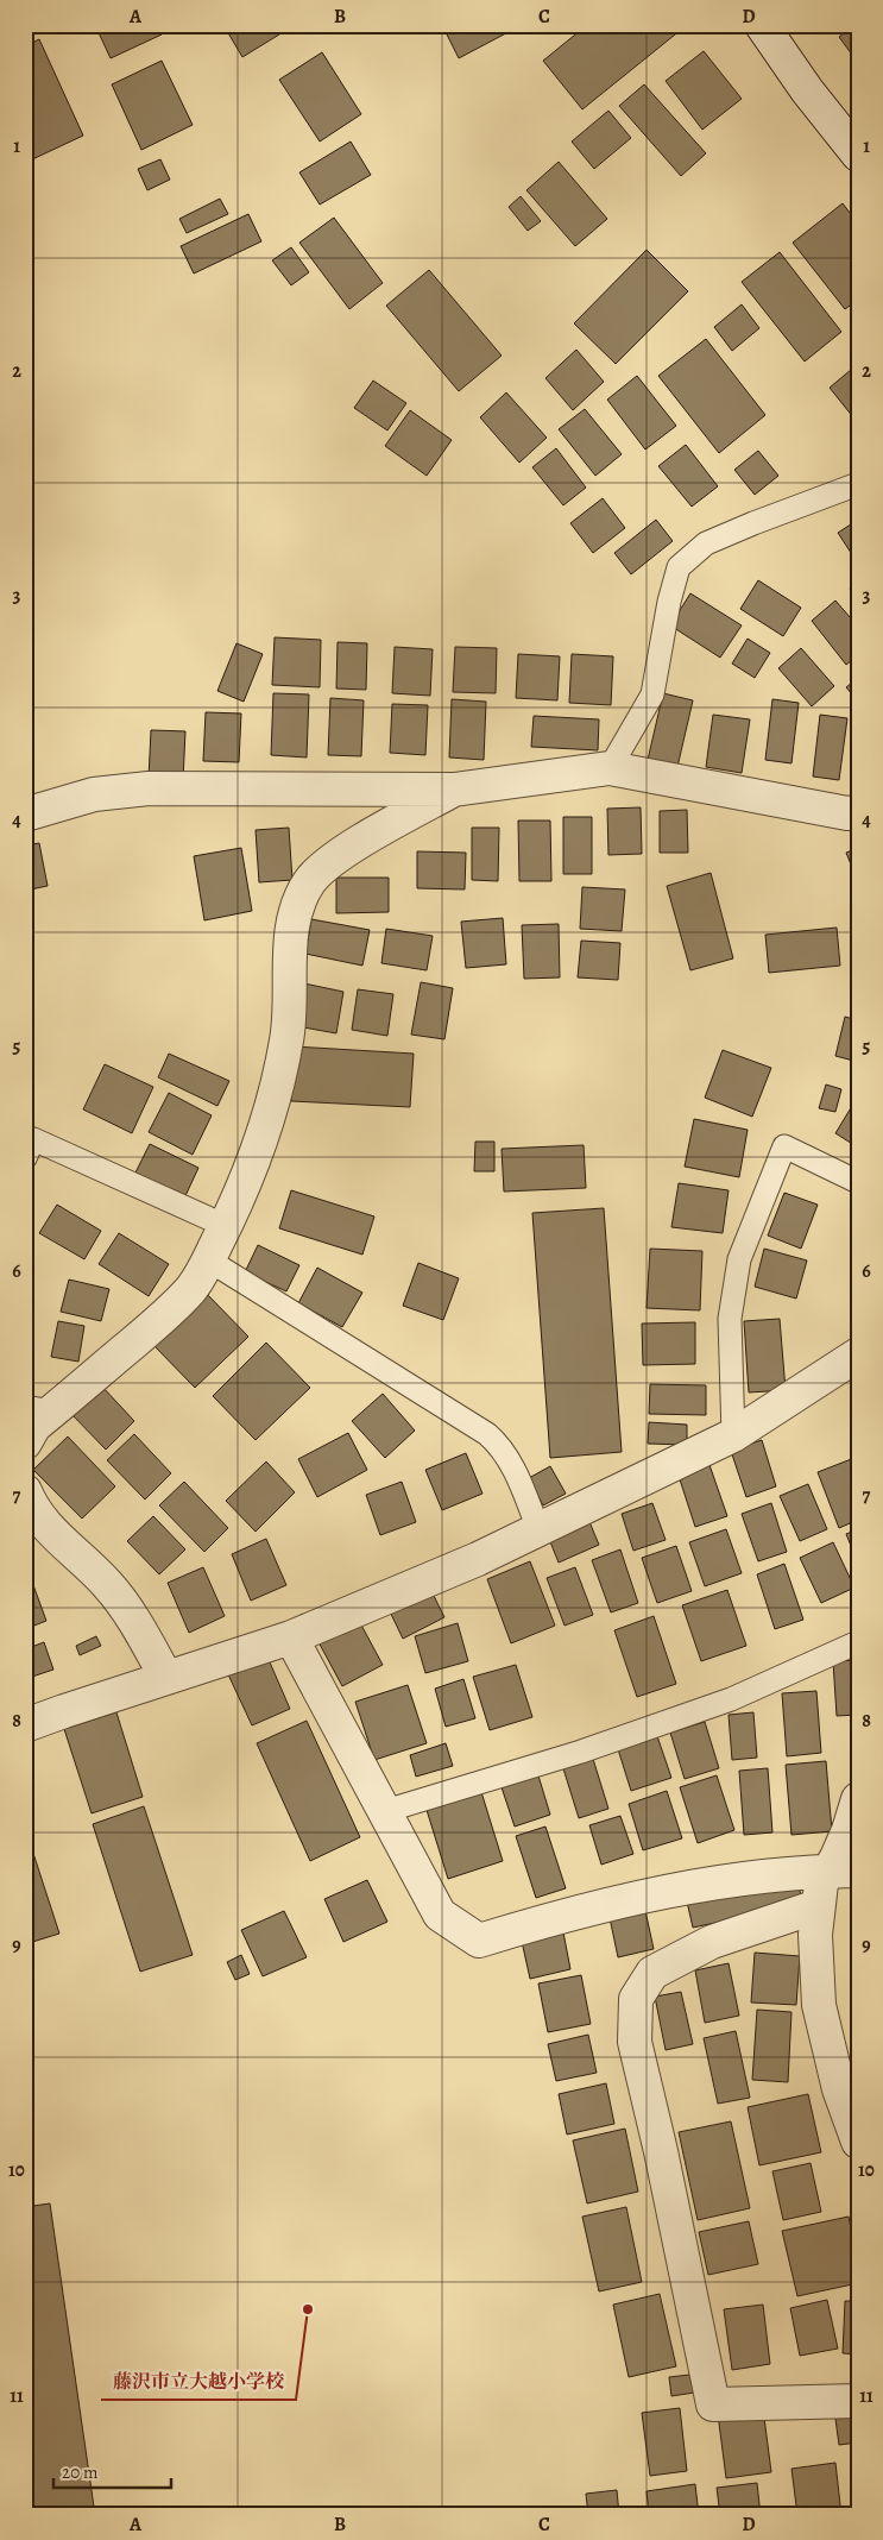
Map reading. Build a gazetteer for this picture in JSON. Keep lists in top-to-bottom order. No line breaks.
{"places":["藤沢市立大越小学校"],"scale_bar":"20 m","grid":{"columns":["A","B","C","D"],"rows":["1","2","3","4","5","6","7","8","9","10","11"]}}
